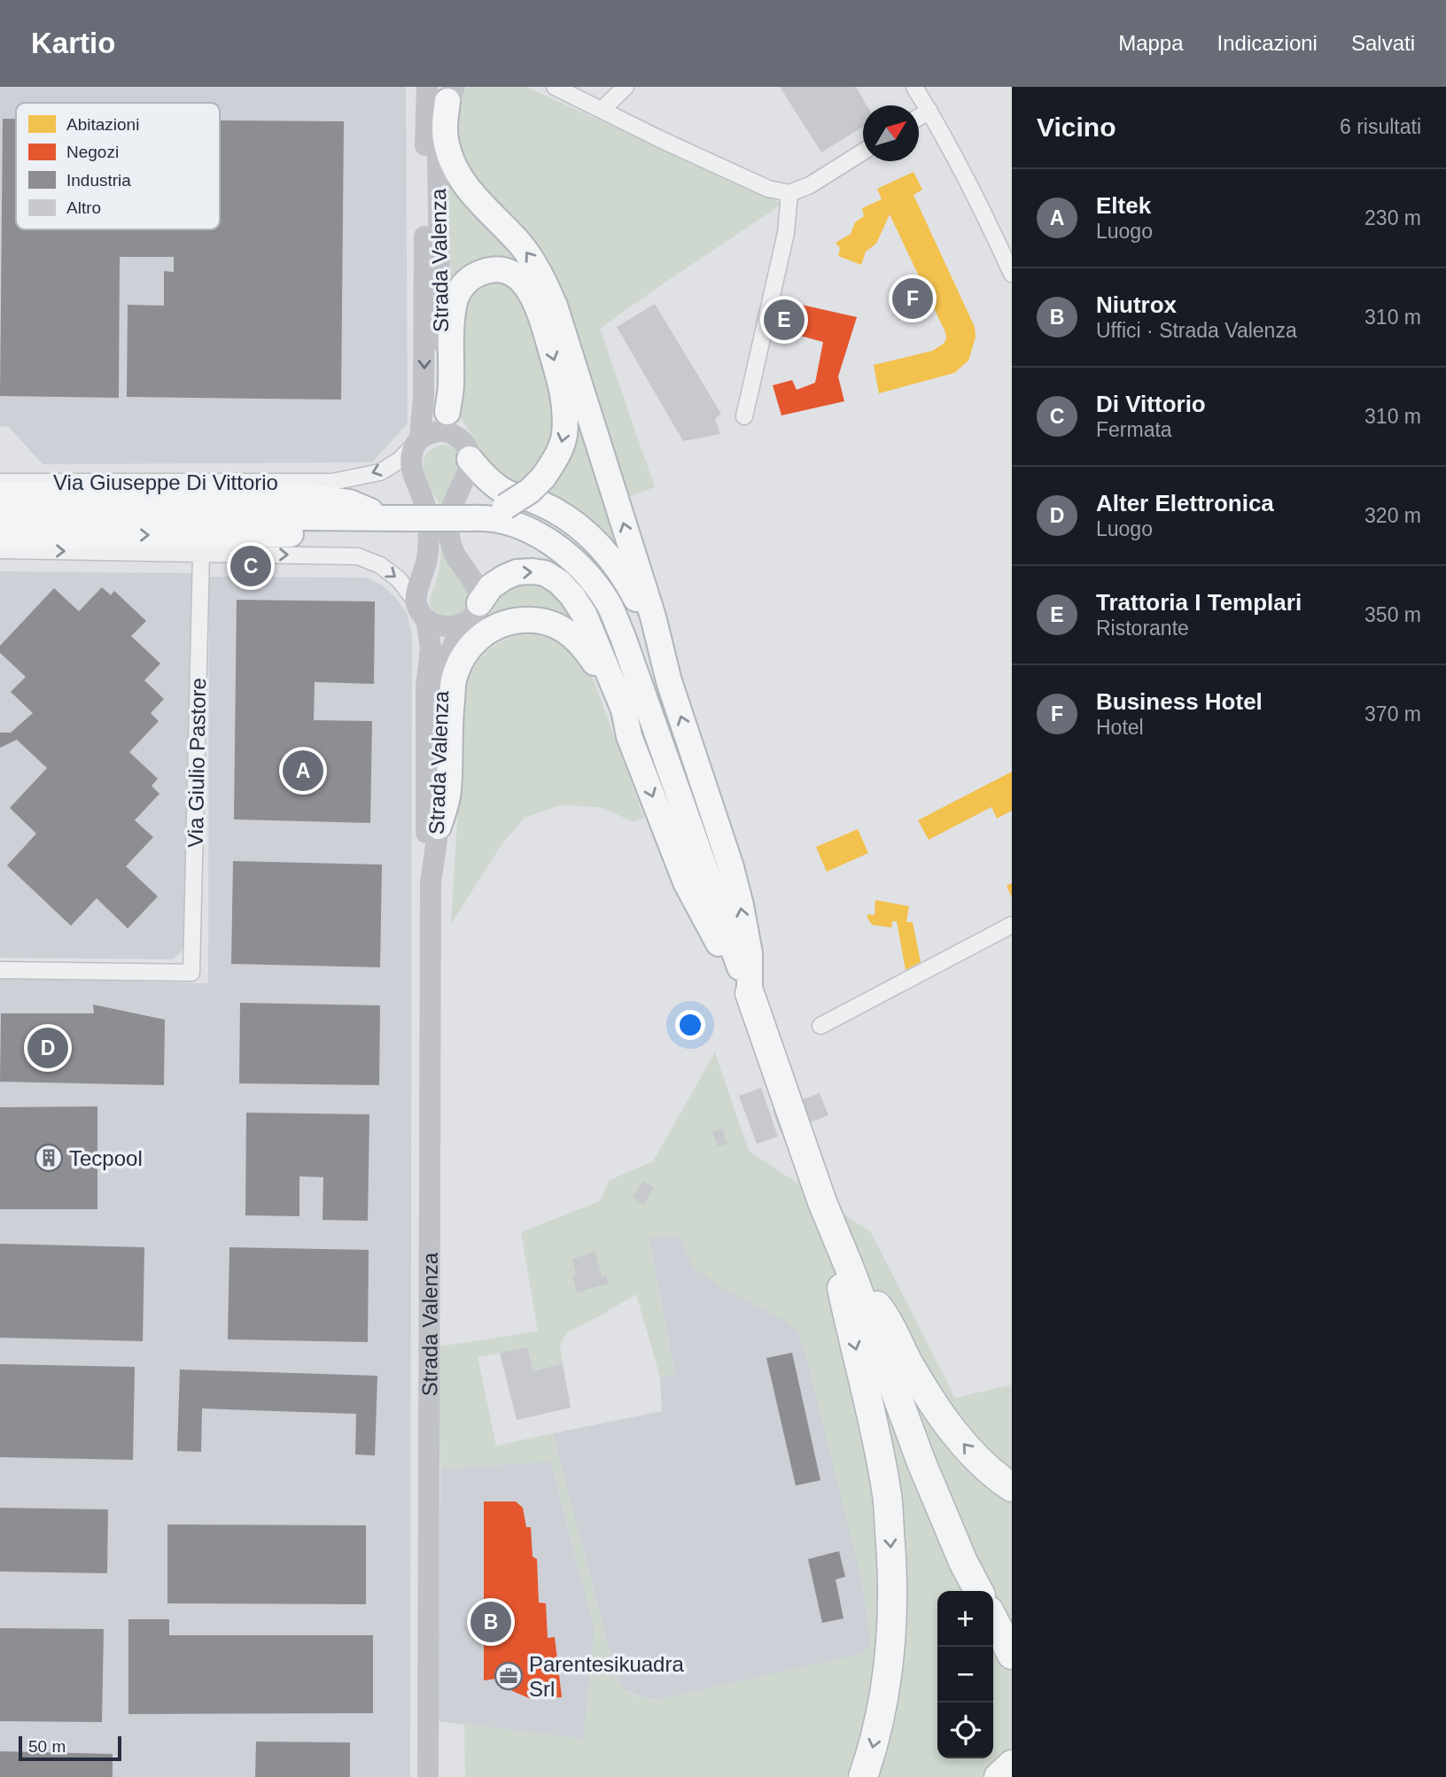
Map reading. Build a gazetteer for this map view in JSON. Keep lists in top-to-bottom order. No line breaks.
{"streets":{"main road":["Strada Valenza"],"street":["Via Giuseppe Di Vittorio","Via Giulio Pastore"]},"crossings":[["Strada Valenza","Via Giuseppe Di Vittorio"]],"places":{"building":["Tecpool"],"office":["Parentesikuadra Srl"]},"legend":["Abitazioni","Negozi","Industria","Altro"],"scale_bar":"50 m","north":"top right","page":{"header":"Kartio","nav":["Mappa","Indicazioni","Salvati"],"heading":["Vicino","6 risultati"],"list":[{"mark":"A","name":"Eltek","note":"Luogo","value":"230 m"},{"mark":"B","name":"Niutrox","note":"Uffici · Strada Valenza","value":"310 m"},{"mark":"C","name":"Di Vittorio","note":"Fermata","value":"310 m"},{"mark":"D","name":"Alter Elettronica","note":"Luogo","value":"320 m"},{"mark":"E","name":"Trattoria I Templari","note":"Ristorante","value":"350 m"},{"mark":"F","name":"Business Hotel","note":"Hotel","value":"370 m"}],"pins":["F","E","C","A","D","B"],"map_buttons":["+","−"],"scale":"50 m"}}
